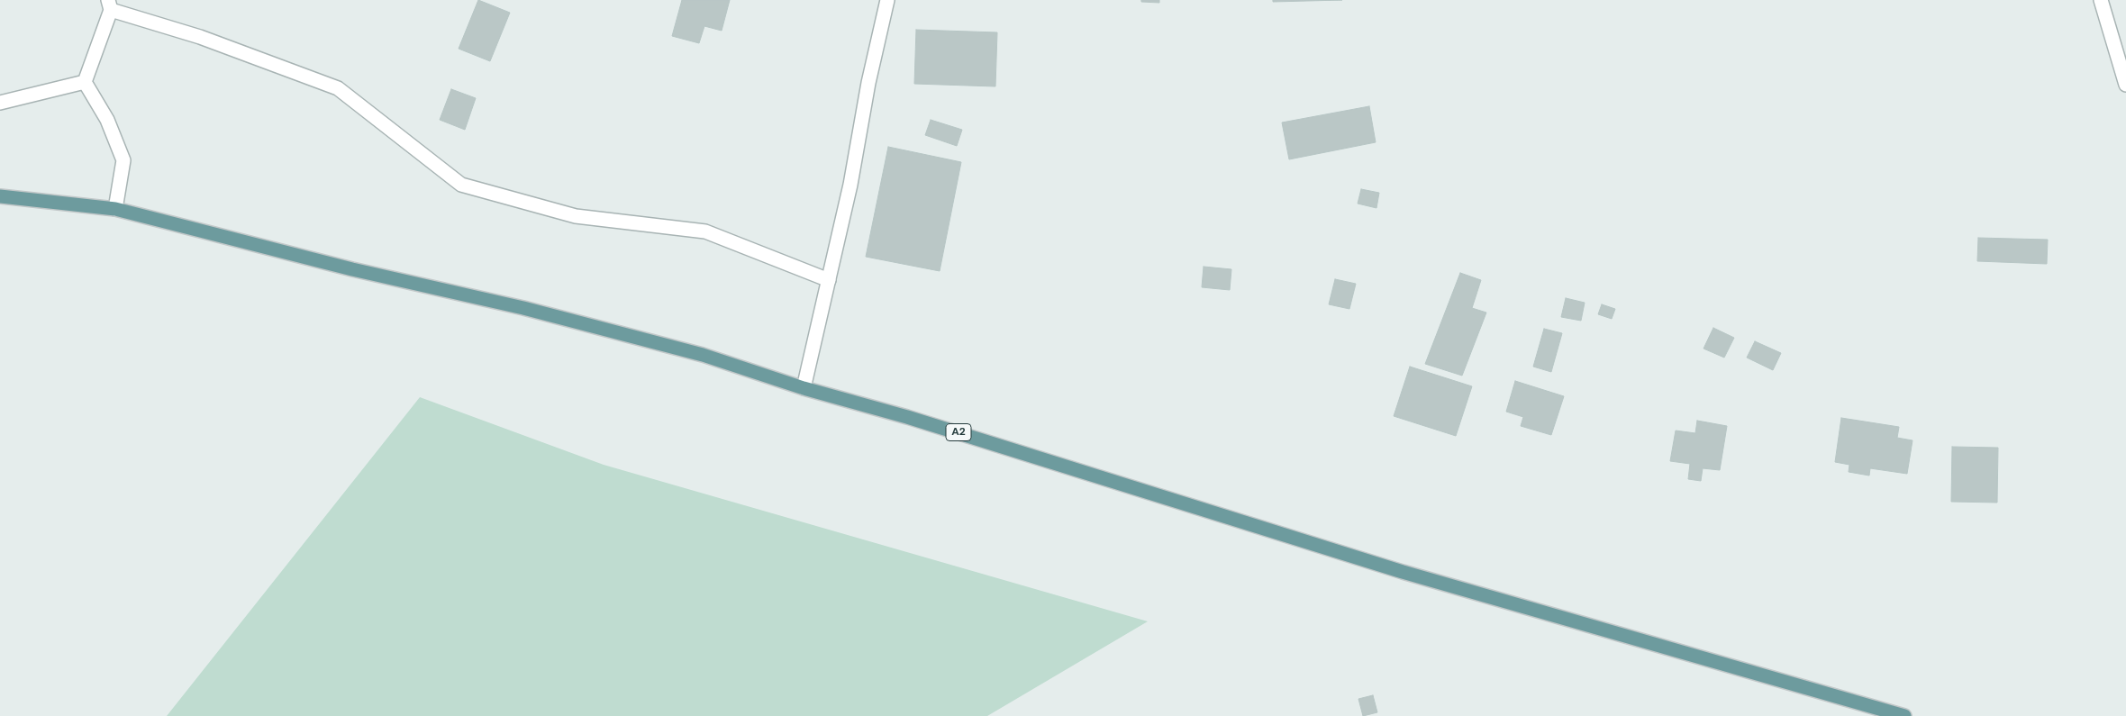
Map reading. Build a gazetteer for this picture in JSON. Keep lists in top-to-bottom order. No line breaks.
{"streets":{"main road":["A2"]}}
